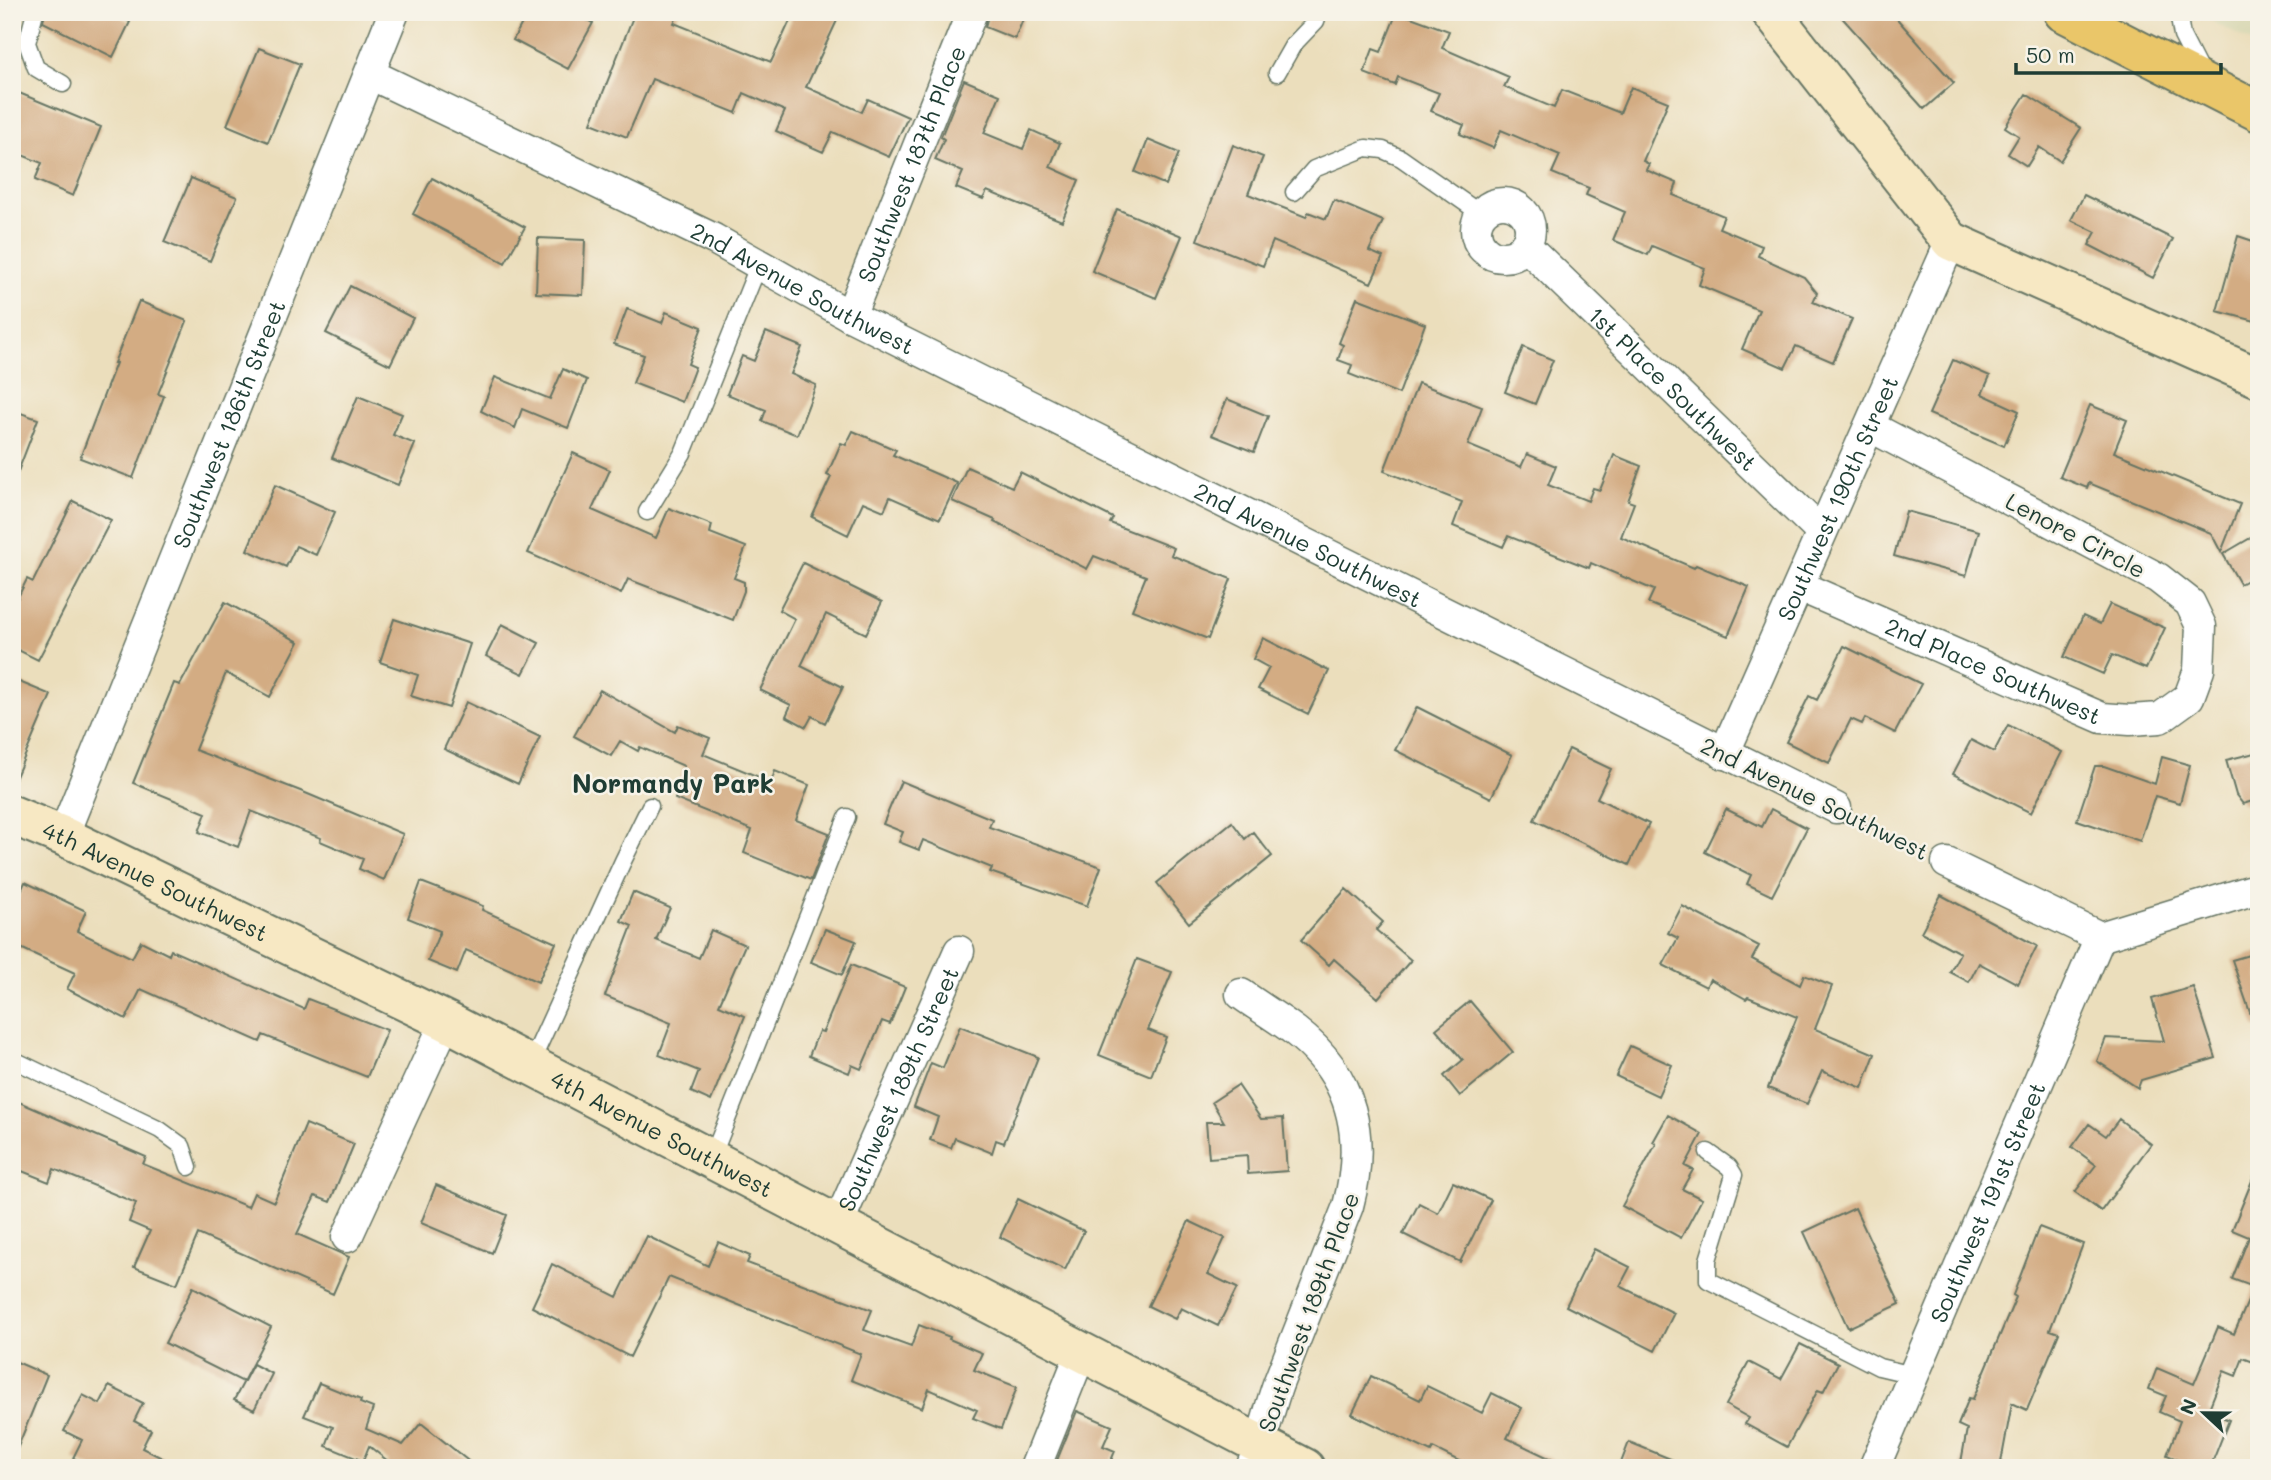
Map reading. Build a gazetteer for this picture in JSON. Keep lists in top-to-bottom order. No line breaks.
{"streets":{"street":["Southwest 187th Place","2nd Avenue Southwest","1st Place Southwest","Southwest 186th Street","Southwest 190th Street","Lenore Circle","2nd Place Southwest","4th Avenue Southwest","Southwest 189th Street","Southwest 191st Street","Southwest 189th Place"]},"crossings":[["Southwest 187th Place","2nd Avenue Southwest"],["2nd Avenue Southwest","Southwest 186th Street"],["2nd Avenue Southwest","Southwest 190th Street"],["2nd Avenue Southwest","Southwest 191st Street"],["1st Place Southwest","Southwest 190th Street"],["Southwest 186th Street","4th Avenue Southwest"],["Southwest 190th Street","Lenore Circle"],["Southwest 190th Street","2nd Place Southwest"],["Lenore Circle","2nd Place Southwest"],["4th Avenue Southwest","Southwest 189th Street"],["4th Avenue Southwest","Southwest 189th Place"]],"districts":["Normandy Park"],"scale_bar":"50 m","north":"left"}
